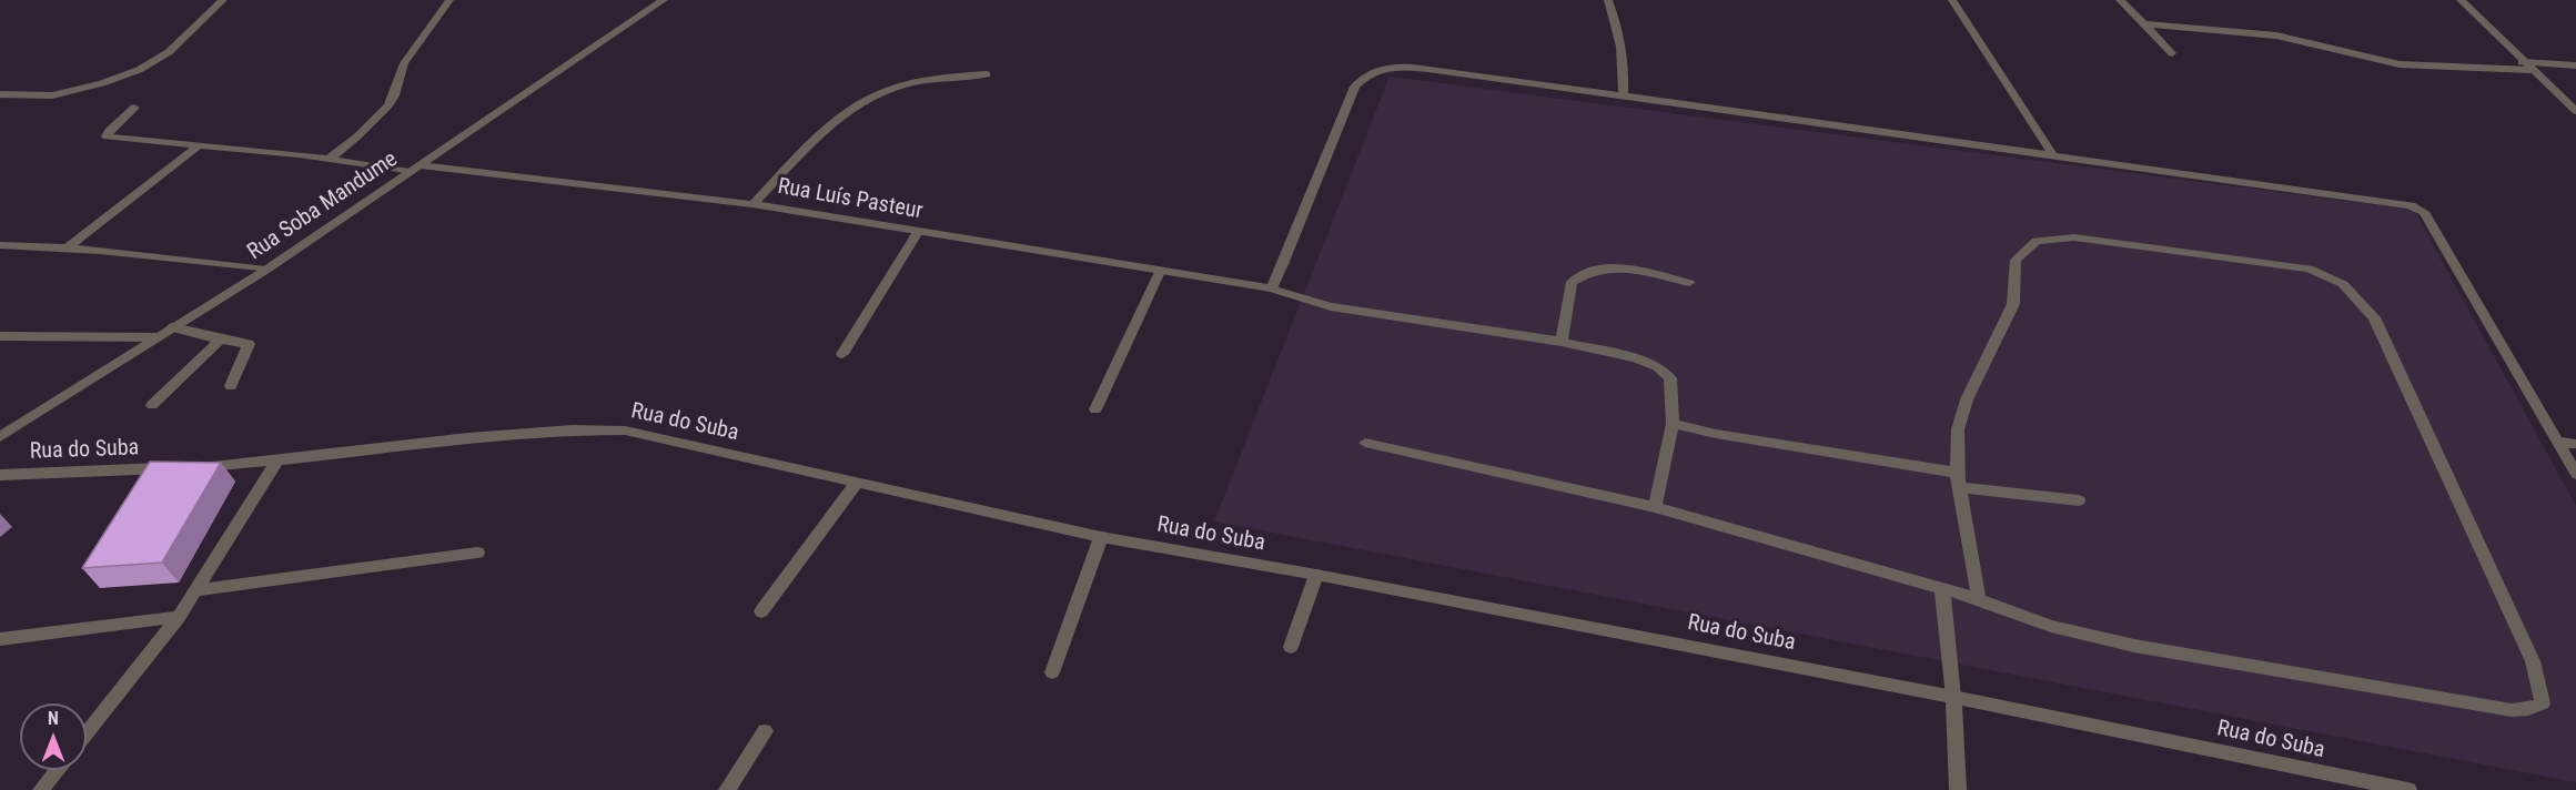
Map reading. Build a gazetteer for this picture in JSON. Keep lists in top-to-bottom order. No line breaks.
{"streets":{"street":["Rua Luís Pasteur","Rua Soba Mandume","Rua do Suba"]},"crossings":[["Rua Luís Pasteur","Rua Soba Mandume"]],"north":"top"}
